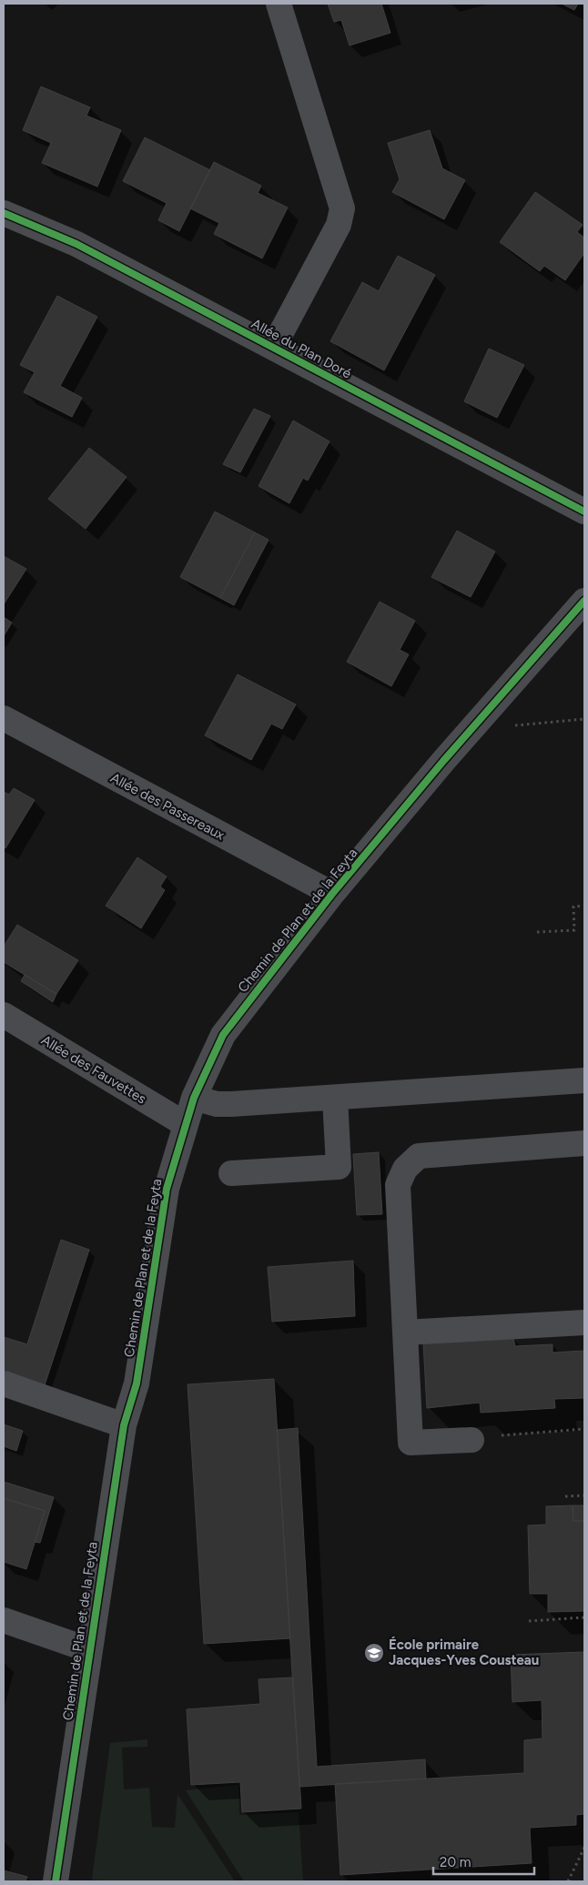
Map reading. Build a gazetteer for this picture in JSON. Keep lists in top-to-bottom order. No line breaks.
{"streets":{"street":["Allée du Plan Doré","Allée des Passereaux","Chemin de Plan et de la Feyta","Allée des Fauvettes"]},"crossings":[["Allée des Passereaux","Chemin de Plan et de la Feyta"],["Chemin de Plan et de la Feyta","Allée des Fauvettes"]],"places":{"school or university":["École primaire Jacques-Yves Cousteau"]},"scale_bar":"20 m"}
